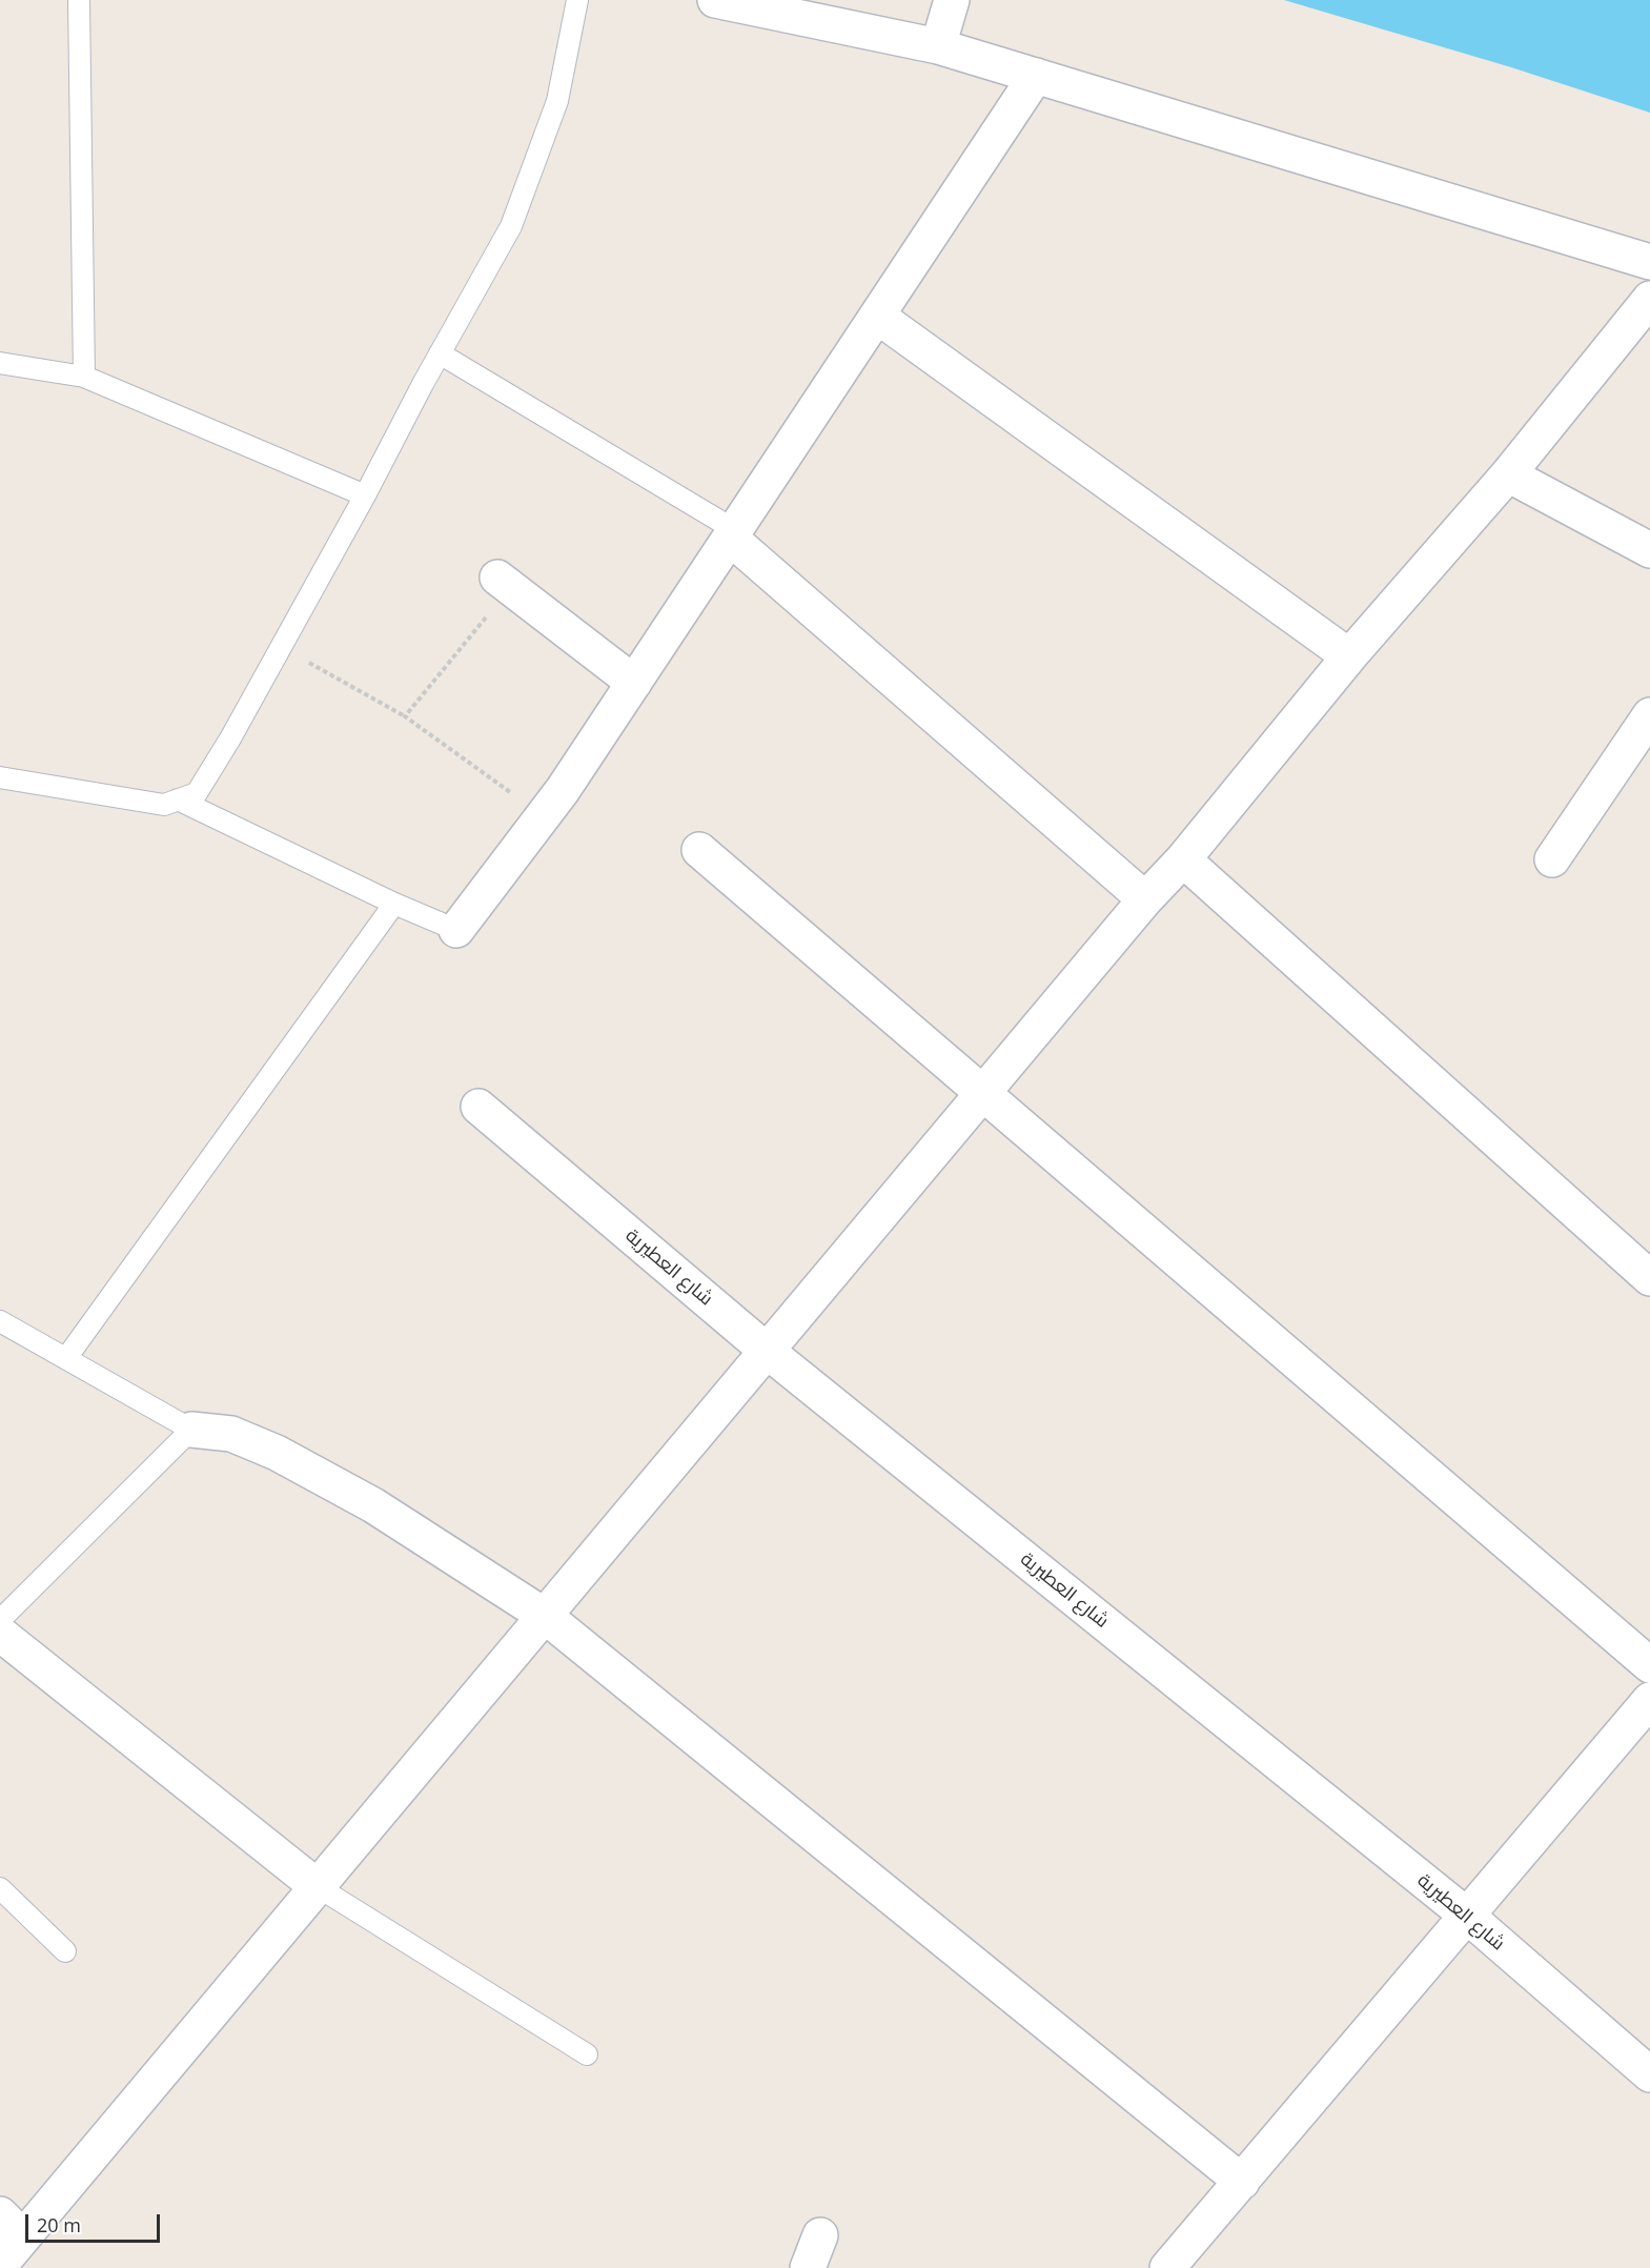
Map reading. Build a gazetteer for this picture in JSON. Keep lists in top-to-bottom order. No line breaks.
{"streets":{"street":["شارع العطيرية"]},"scale_bar":"20 m"}
